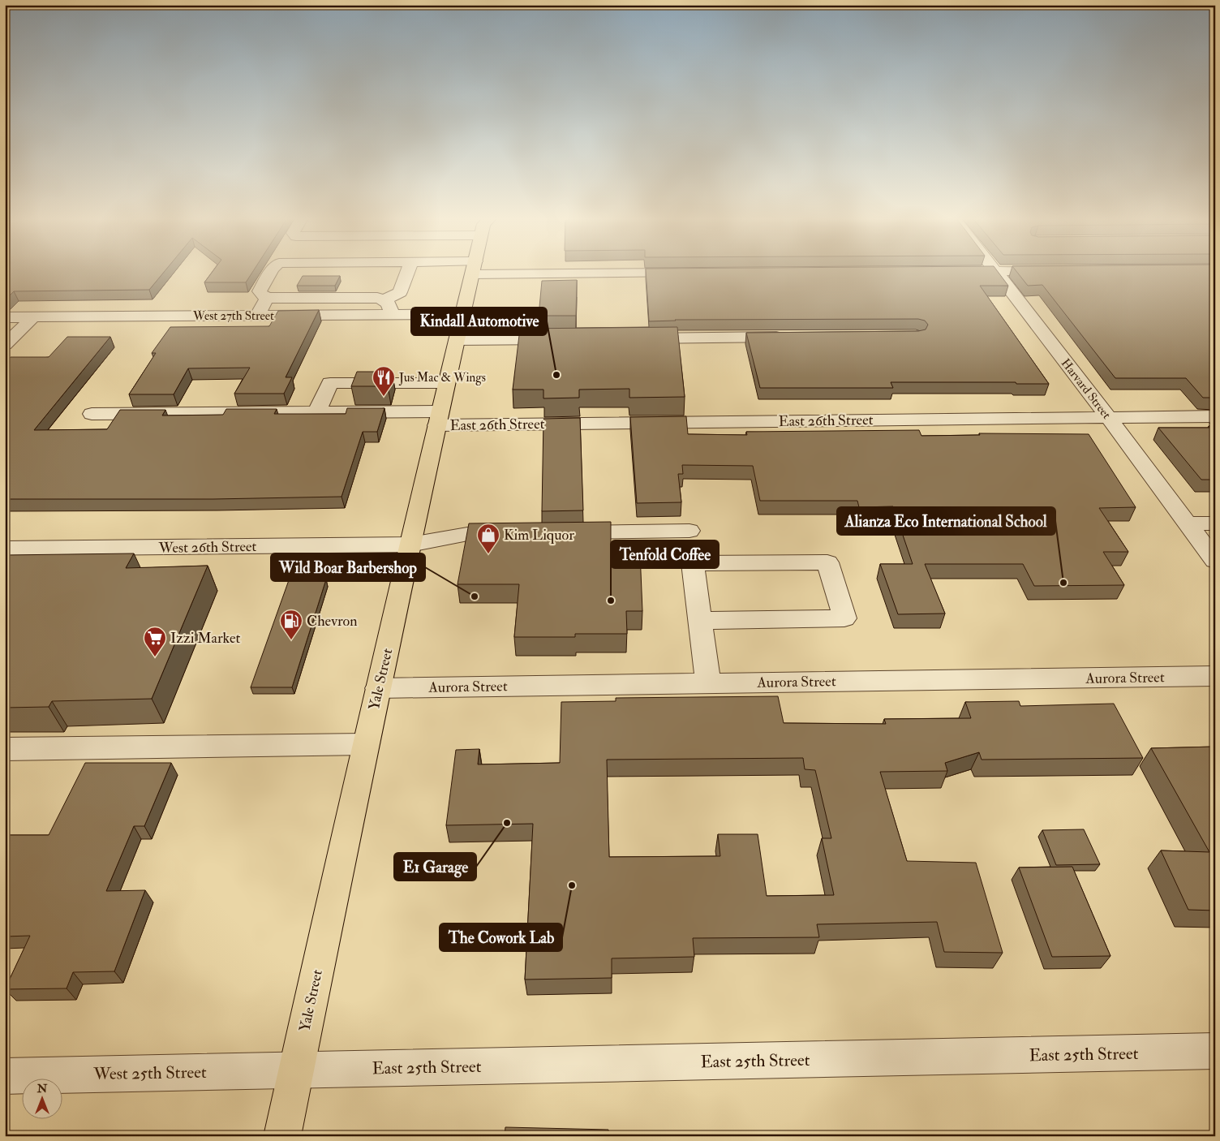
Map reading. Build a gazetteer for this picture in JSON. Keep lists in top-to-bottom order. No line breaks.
{"streets":{"main road":["Yale Street"],"street":["West 27th Street","Harvard Street","East 26th Street","West 26th Street","Aurora Street","East 25th Street","West 25th Street"]},"crossings":[["West 27th Street","Yale Street"],["Harvard Street","East 26th Street"],["East 26th Street","Yale Street"],["West 26th Street","Yale Street"],["Aurora Street","Yale Street"],["Yale Street","East 25th Street"],["Yale Street","West 25th Street"],["East 25th Street","West 25th Street"]],"places":{"other":["Kindall Automotive","Alianza Eco International School","Wild Boar Barbershop","Tenfold Coffee","E1 Garage","The Cowork Lab"],"restaurant":["Jus Mac & Wings"],"shop":["Kim Liquor"],"fuel station":["Chevron"],"supermarket":["Izzi Market"]},"north":"top"}
